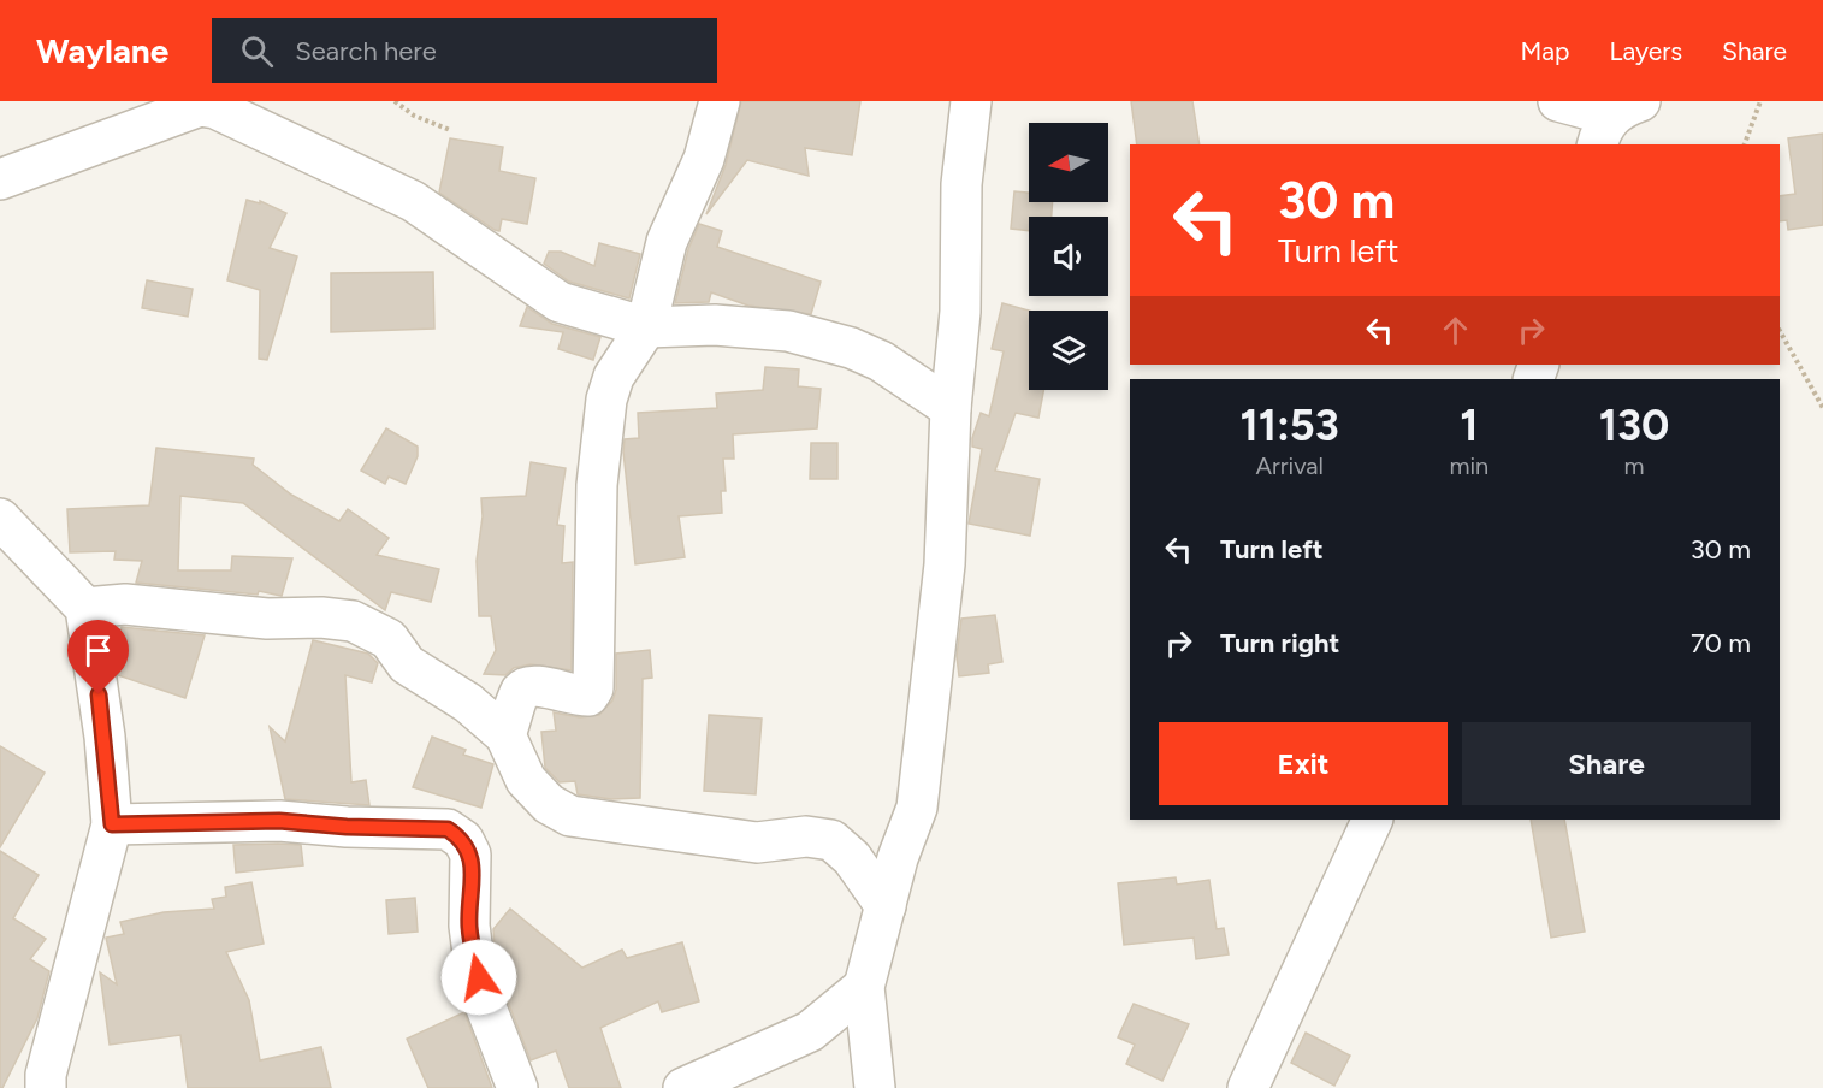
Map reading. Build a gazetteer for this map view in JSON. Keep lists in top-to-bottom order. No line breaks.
{"north":"left","page":{"header":"Waylane","search":"Search here","nav":["Map","Layers","Share"],"turn":["30 m","Turn left"],"eta":["11:53","Arrival","1","min","130","m"],"list":[{"name":"Turn left","value":"30 m"},{"name":"Turn right","value":"70 m"}],"buttons":["Exit","Share"]}}
